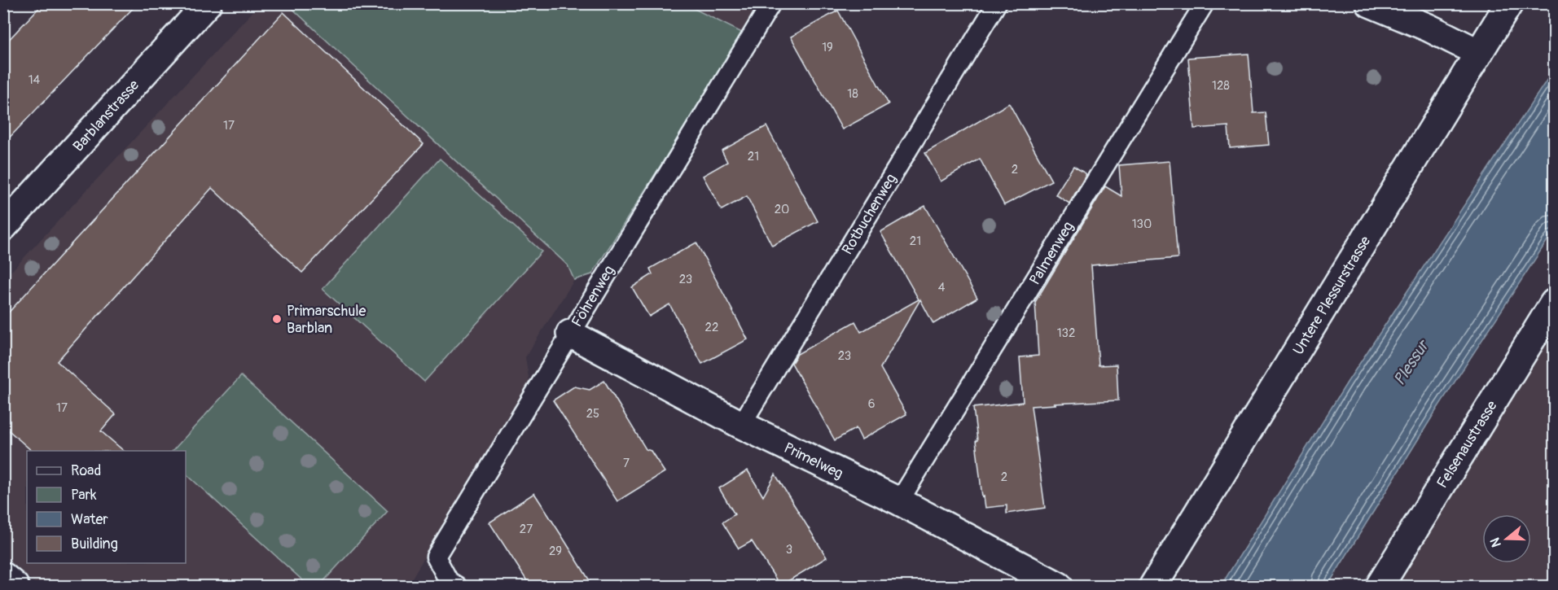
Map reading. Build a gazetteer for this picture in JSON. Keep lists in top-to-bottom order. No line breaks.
{"streets":{"street":["Barblanstrasse","Untere Plessurstrasse","Felsenaustrasse","Primelweg"],"lane":["Rotbuchenweg","Palmenweg","Föhrenweg"]},"crossings":[["Rotbuchenweg","Primelweg"],["Palmenweg","Primelweg"],["Föhrenweg","Primelweg"]],"water":["Plessur"],"places":["Primarschule Barblan"],"house_numbers":["19","14","128","18","17","21","2","20","130","21","23","4","22","132","23","6","17","25","7","2","27","3","29"],"legend":["Road","Park","Water","Building"],"north":"left"}
